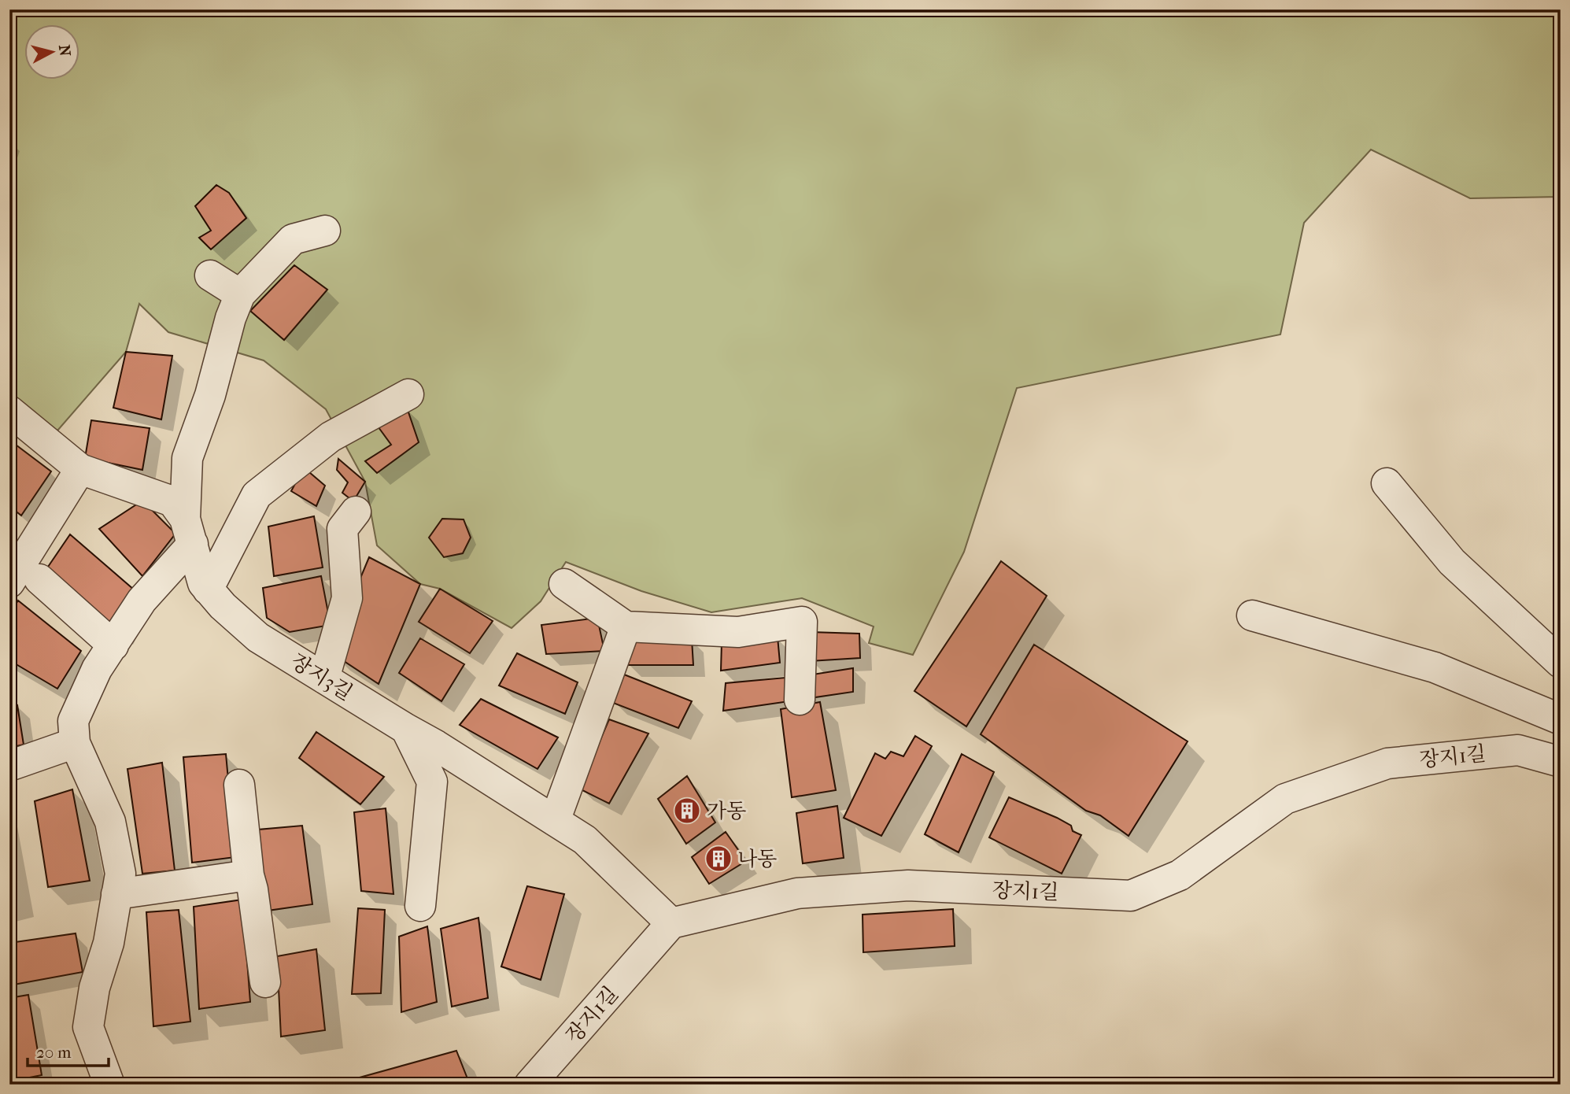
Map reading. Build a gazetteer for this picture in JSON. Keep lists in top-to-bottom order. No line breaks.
{"streets":{"street":["장지3길","장지1길"]},"crossings":[["장지3길","장지1길"]],"places":{"building":["가동","나동"]},"scale_bar":"20 m","north":"right"}
